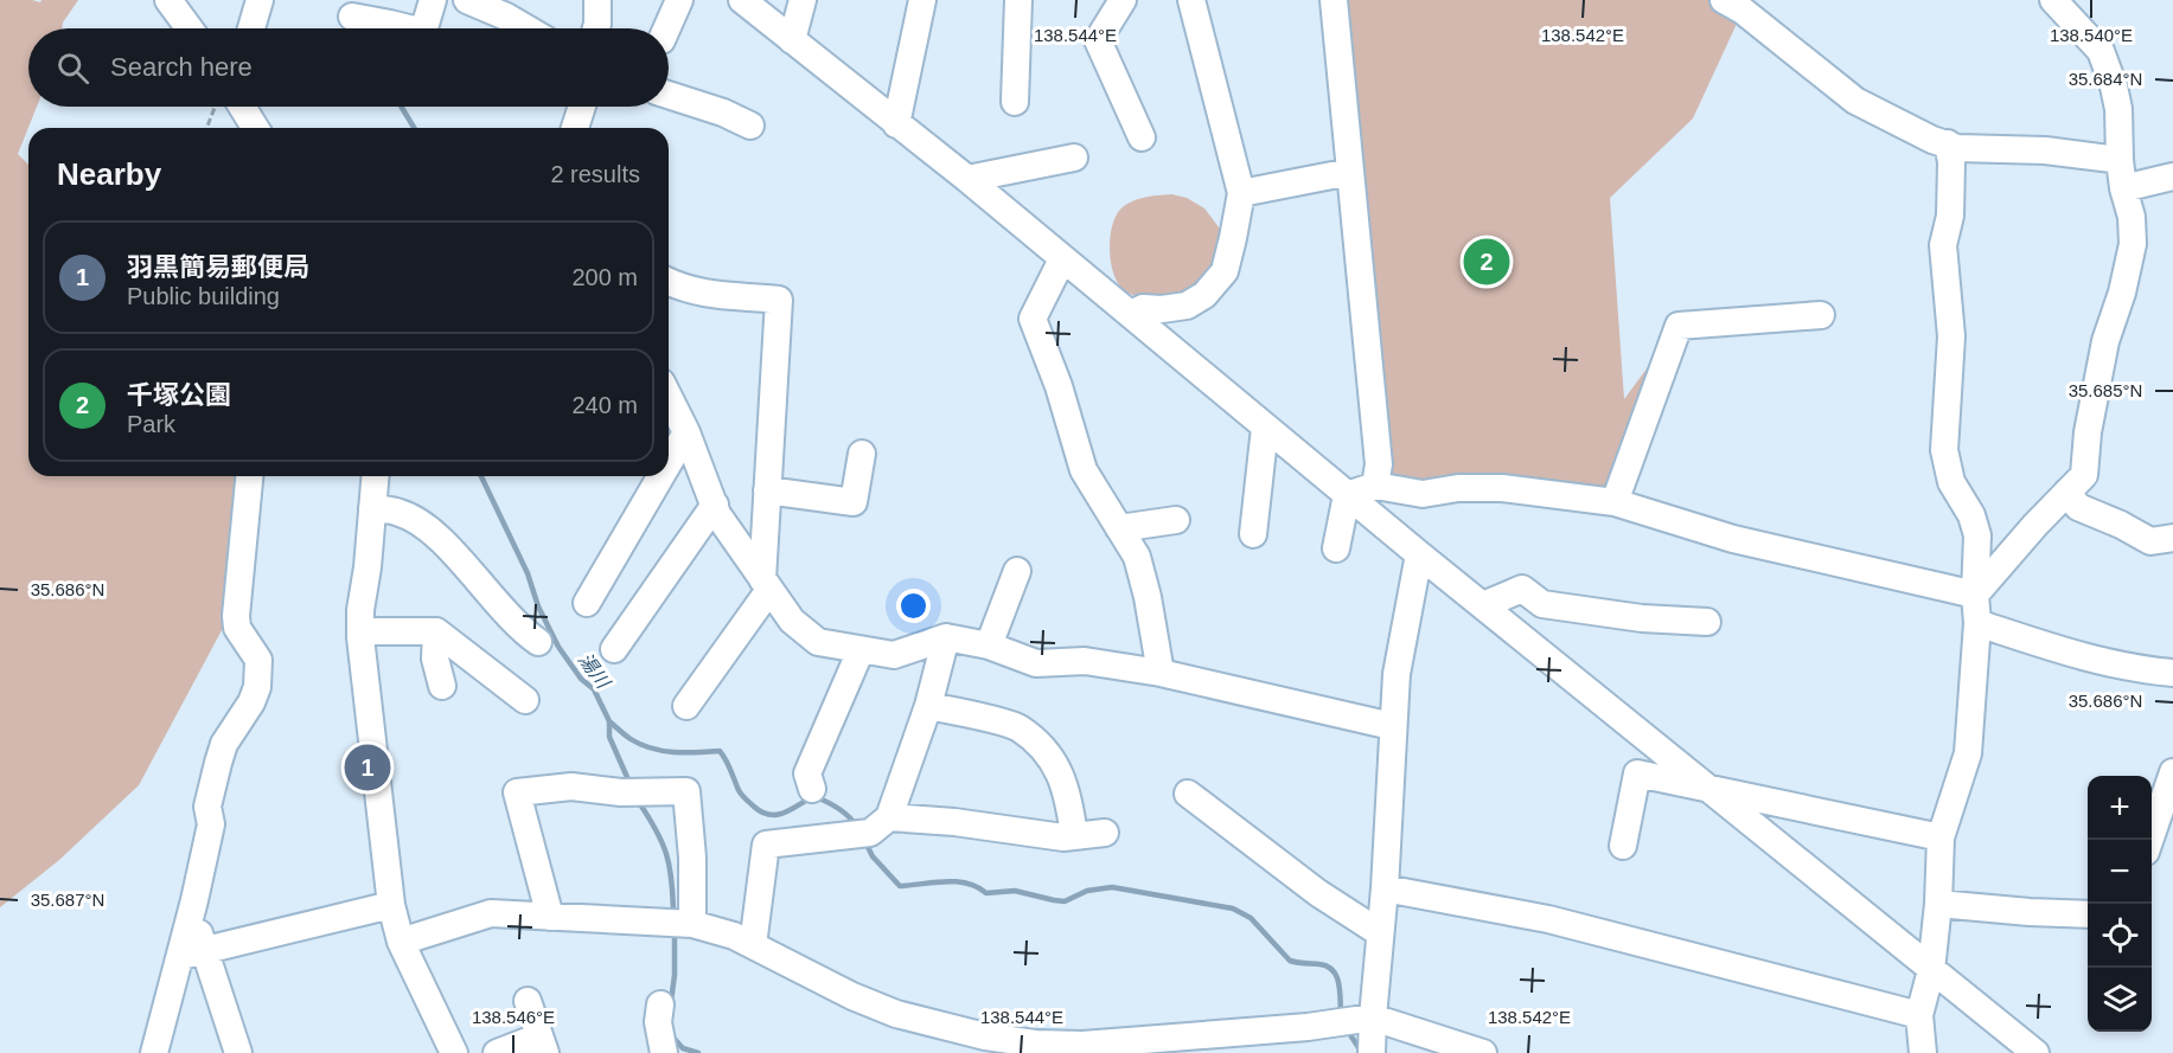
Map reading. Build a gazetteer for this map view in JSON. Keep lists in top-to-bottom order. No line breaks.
{"water":["湯川"],"page":{"search":"Search here","heading":["Nearby","2 results"],"list":[{"mark":"1","name":"羽黒簡易郵便局","note":"Public building","value":"200 m"},{"mark":"2","name":"千塚公園","note":"Park","value":"240 m"}],"pins":["2","1"],"map_buttons":["+","−"]},"coordinates":["138.544°E","138.542°E","138.540°E","35.684°N","35.685°N","35.686°N","35.687°N","138.546°E"]}
